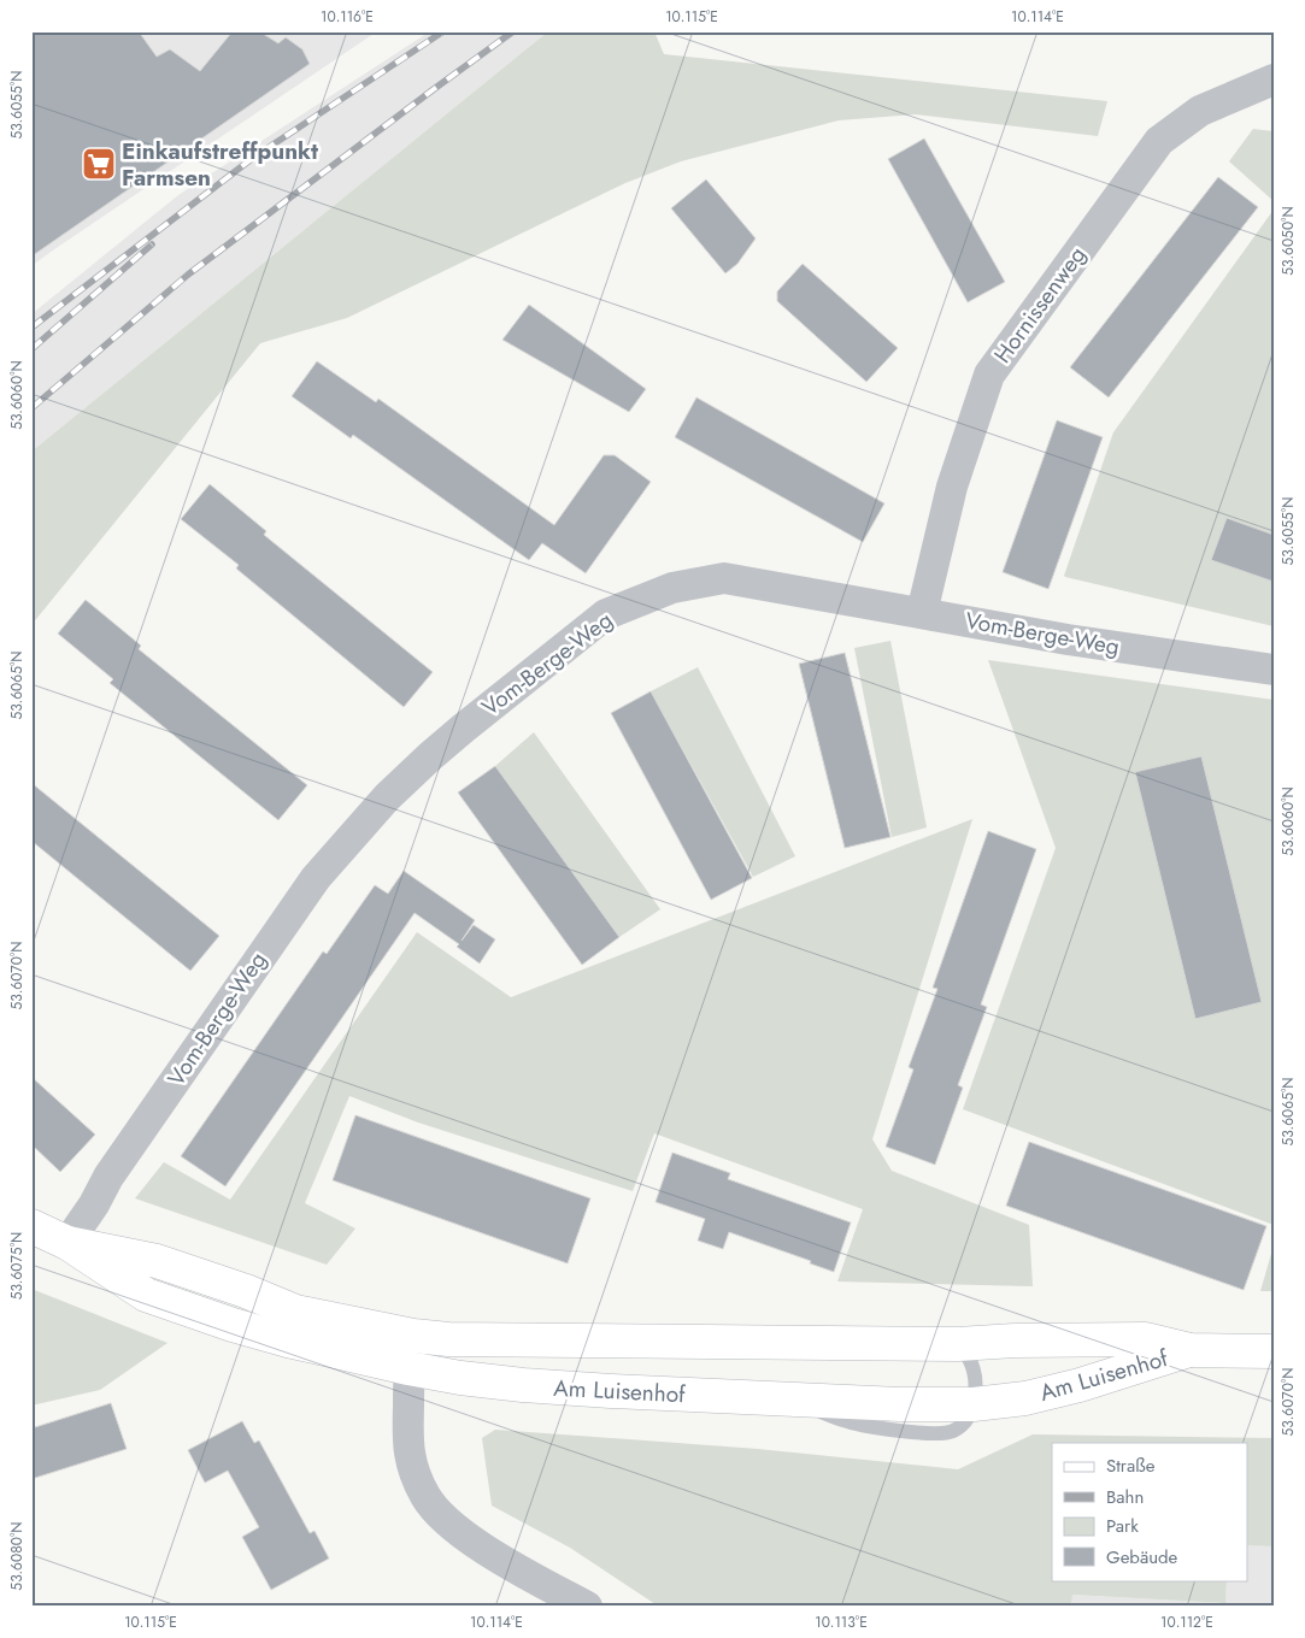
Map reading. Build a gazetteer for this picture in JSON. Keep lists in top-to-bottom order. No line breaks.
{"streets":{"main road":["Am Luisenhof"],"street":["Hornissenweg","Vom-Berge-Weg"]},"crossings":[["Hornissenweg","Vom-Berge-Weg"],["Vom-Berge-Weg","Am Luisenhof"]],"places":{"supermarket":["Einkaufstreffpunkt Farmsen"]},"legend":["Straße","Bahn","Park","Gebäude"],"coordinates":["10.116°E","10.115°E","10.114°E","53.6055°N","53.6050°N","53.6060°N","53.6065°N","53.6070°N","53.6075°N","53.6080°N","10.113°E","10.112°E"]}
